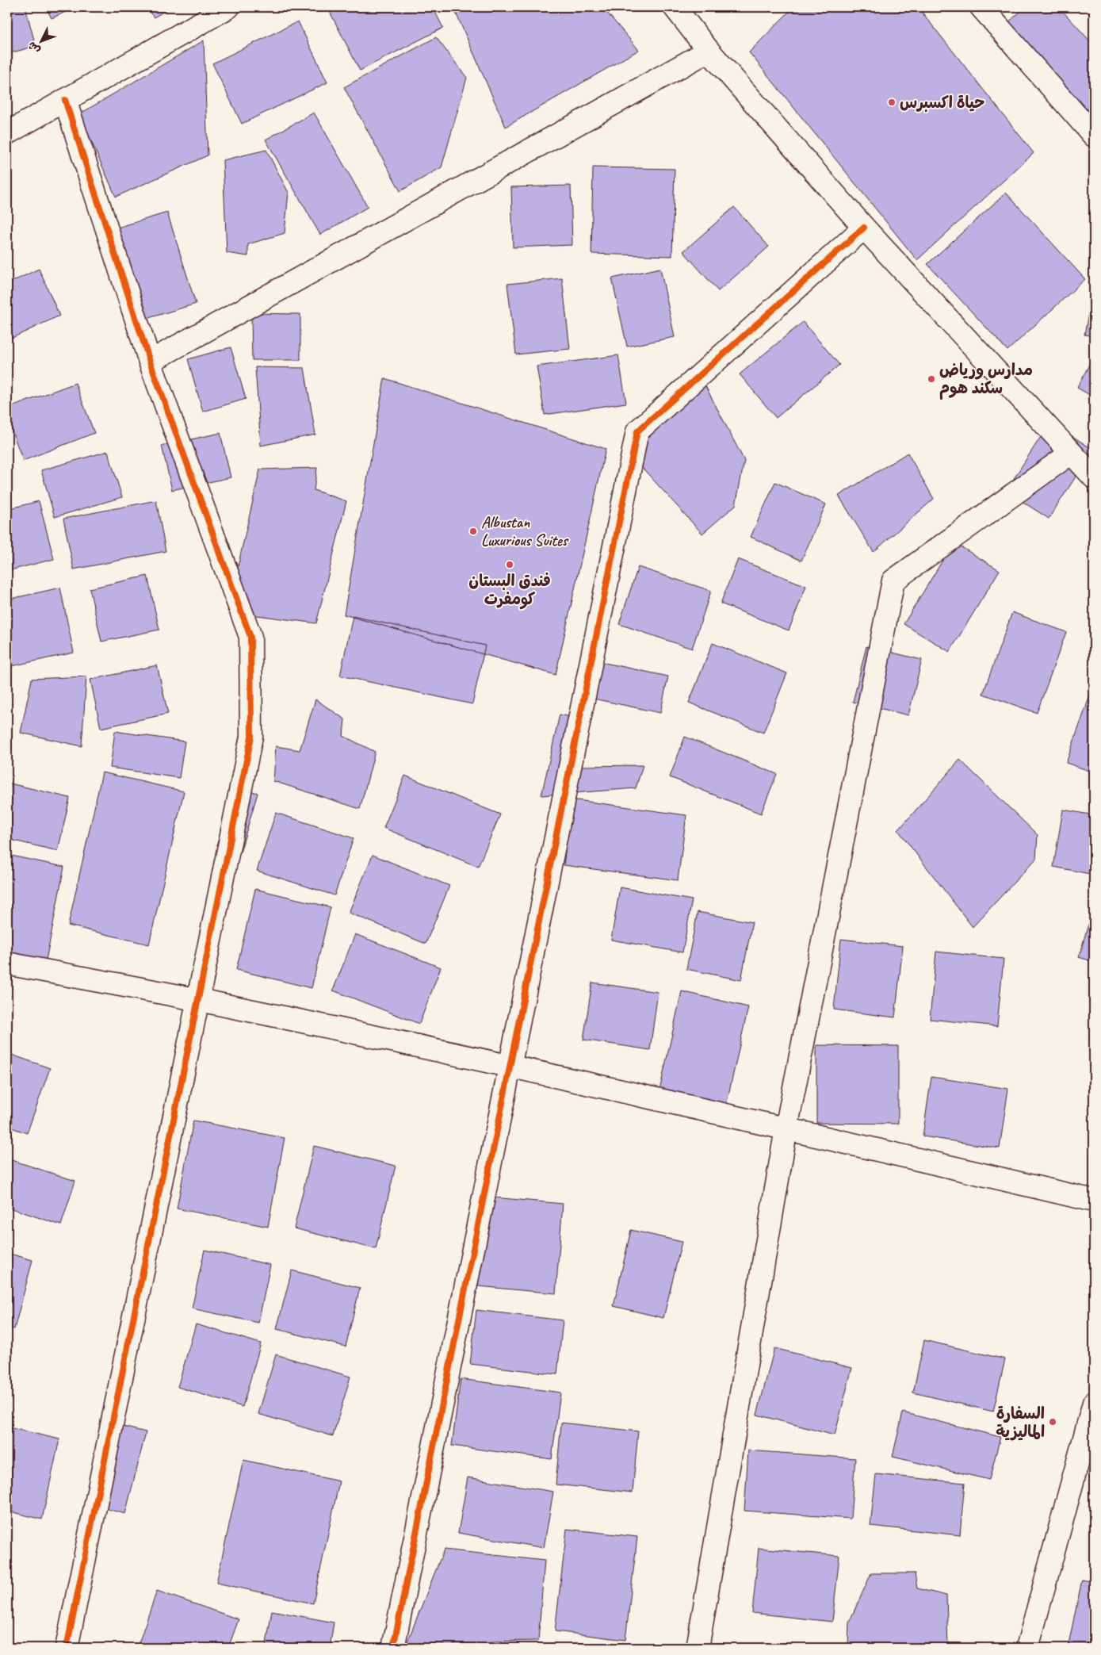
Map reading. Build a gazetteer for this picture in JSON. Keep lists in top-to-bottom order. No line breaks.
{"places":["حياة اكسبرس","مدارس ورياض سكند هوم","Albustan Luxurious Suites","فندق البستان كومفرت","السفارة الماليزية"],"north":"bottom left"}
